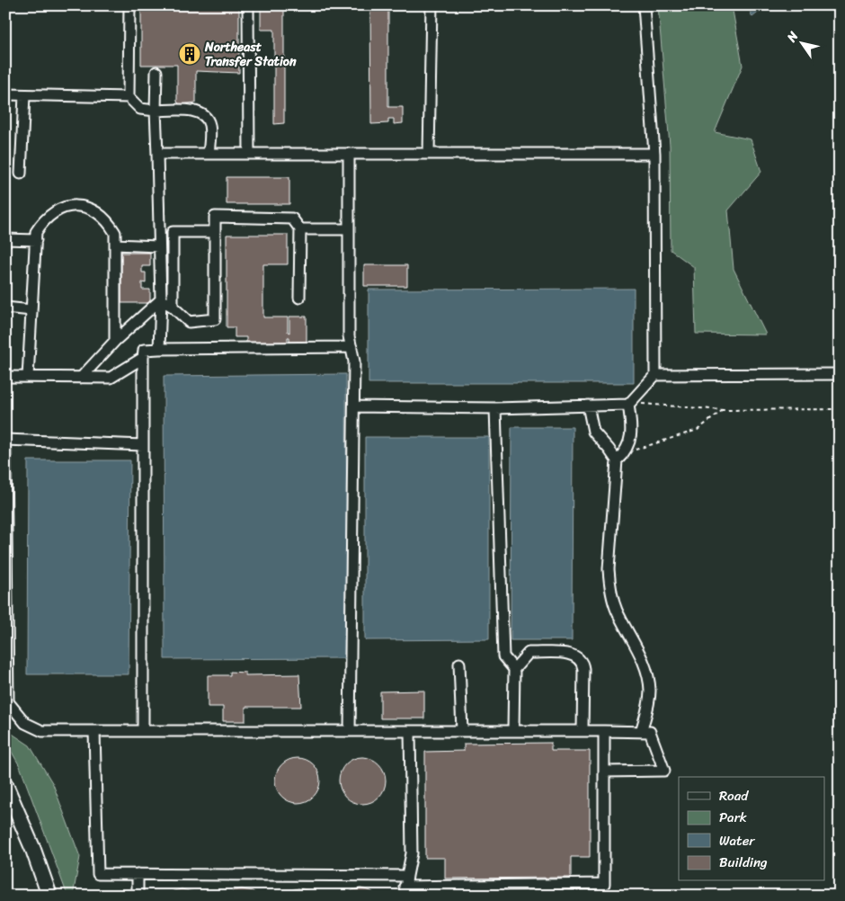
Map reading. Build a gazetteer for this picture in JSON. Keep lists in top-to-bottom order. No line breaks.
{"places":{"building":["Northeast Transfer Station"]},"legend":["Road","Park","Water","Building"],"north":"top left"}
